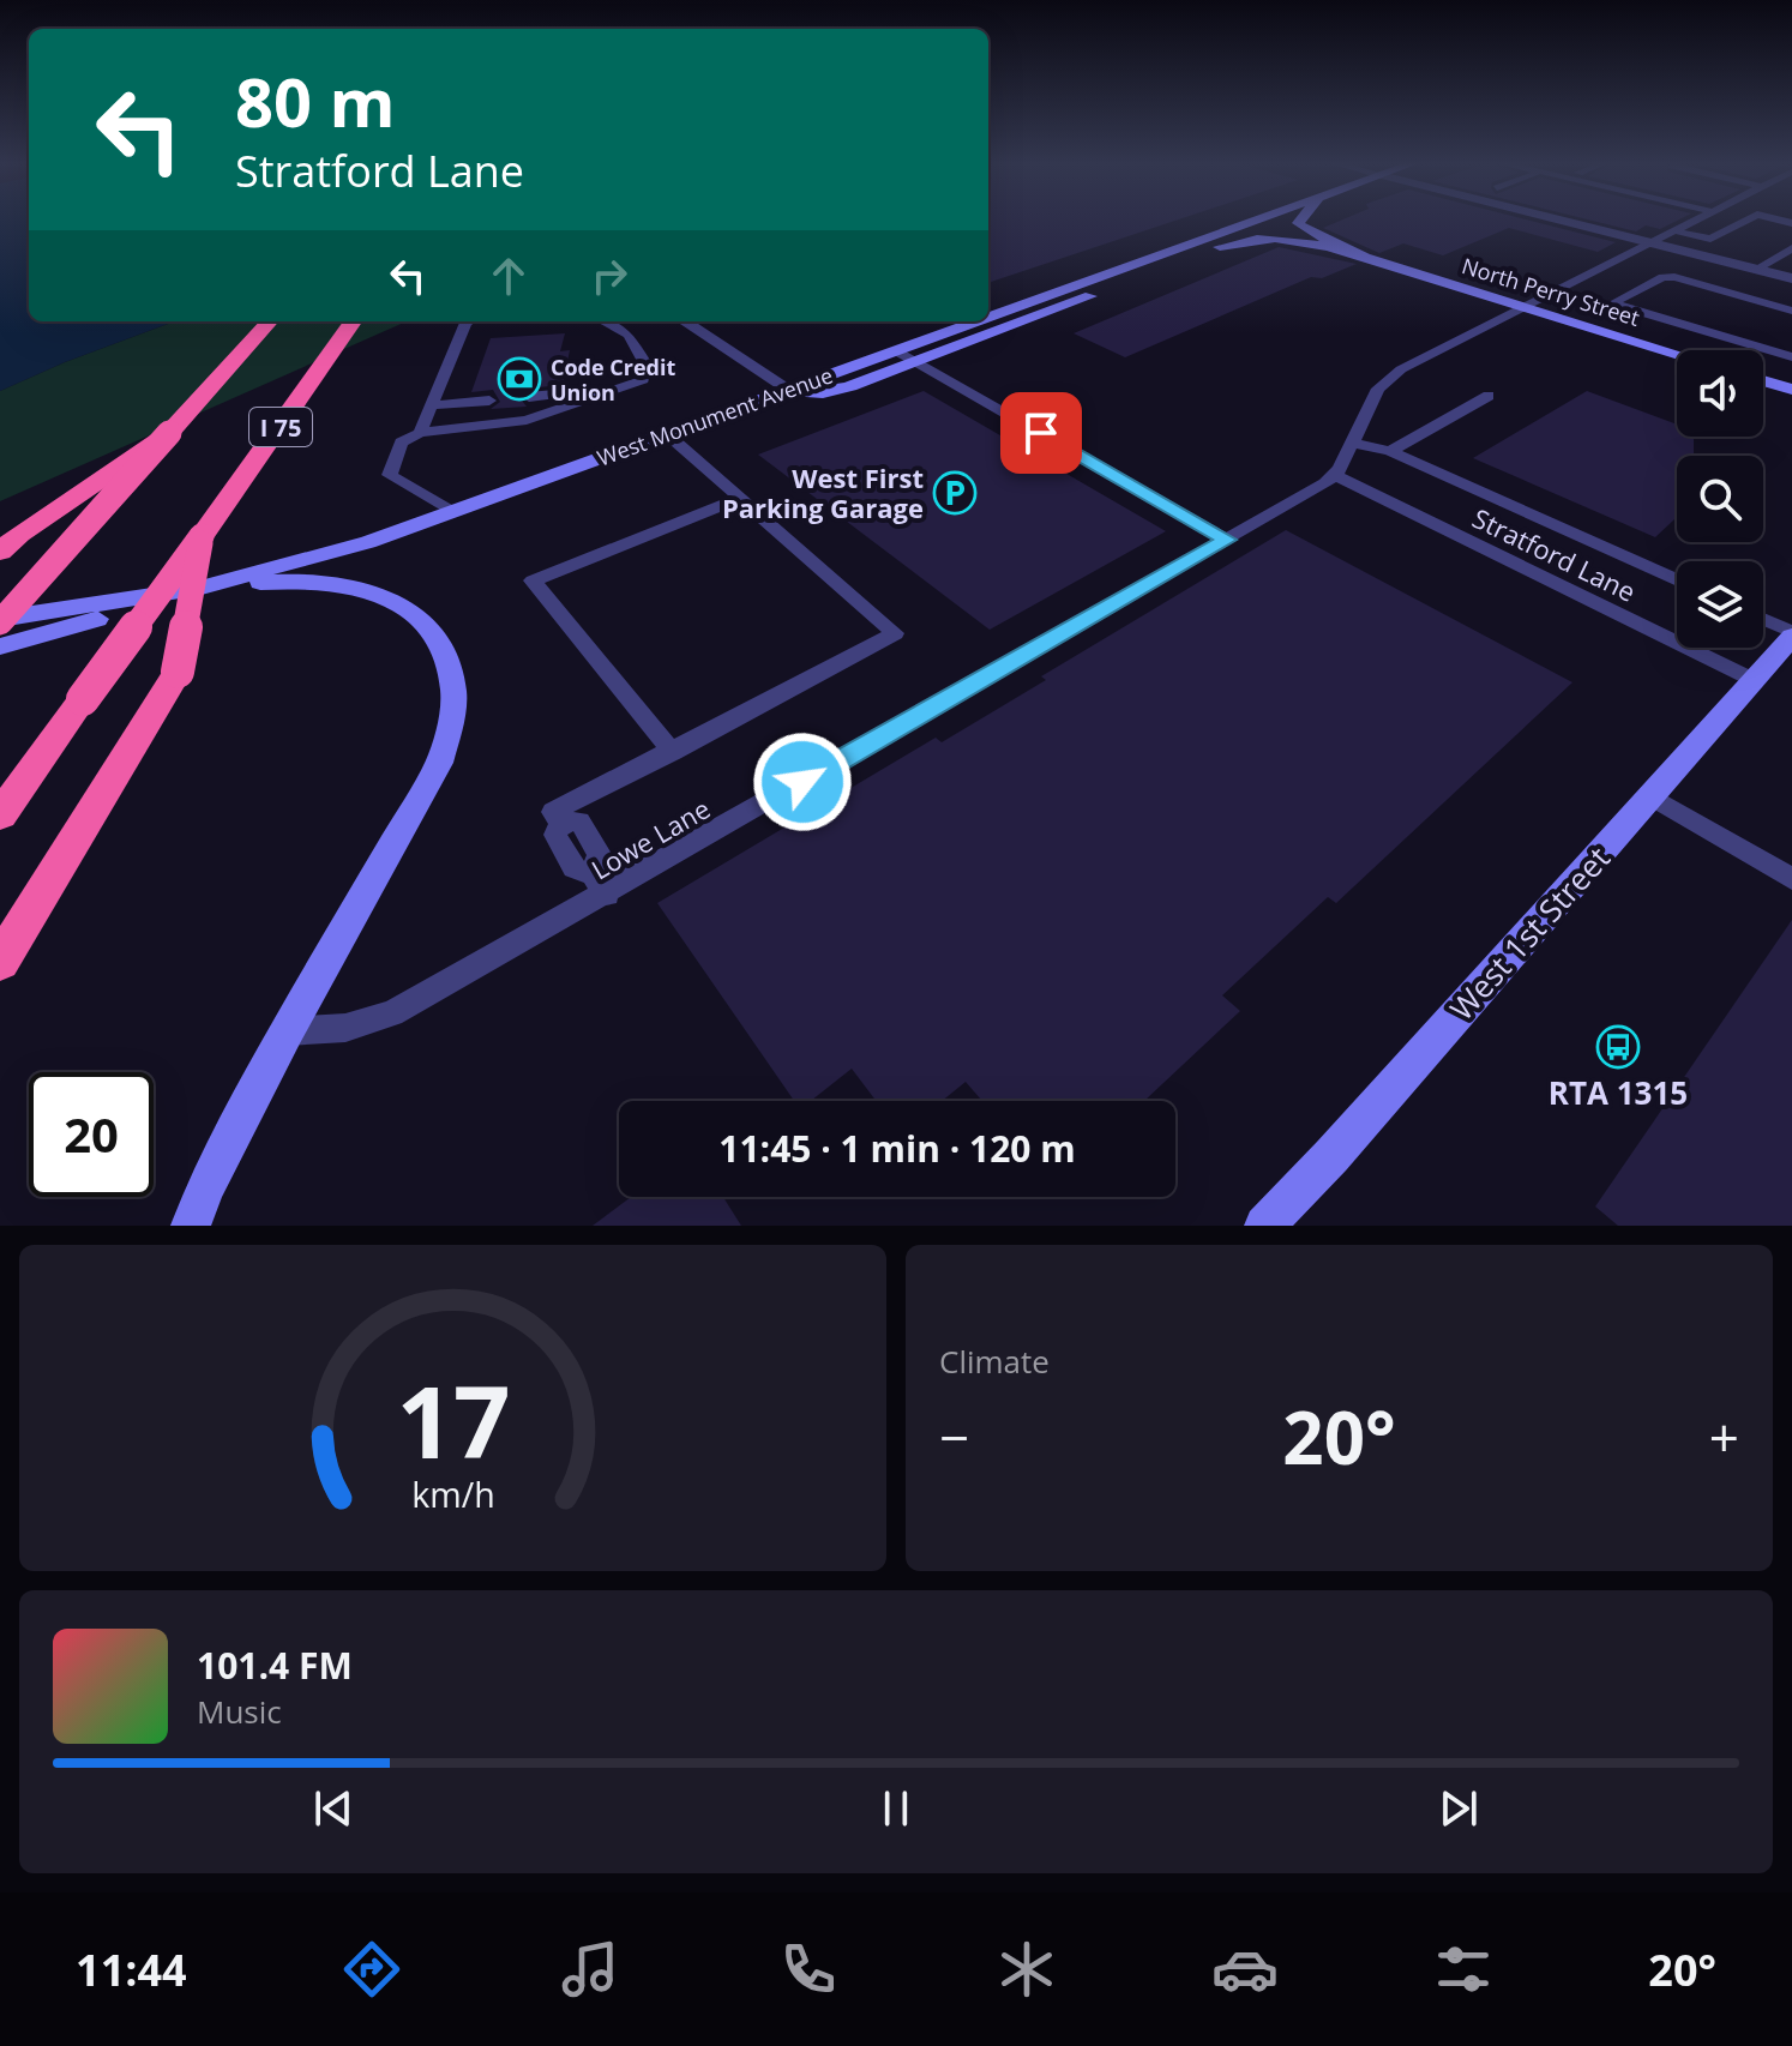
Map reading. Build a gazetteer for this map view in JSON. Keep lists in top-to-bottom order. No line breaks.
{"streets":{"highway":["I 75"],"main road":["North Perry Street","West Monument Avenue","West 1st Street"],"lane":["Stratford Lane","Lowe Lane"]},"crossings":[["North Perry Street","Lowe Lane"],["Stratford Lane","Lowe Lane"],["Stratford Lane","West 1st Street"]],"places":{"bank":["Code Credit Union"],"parking":["West First Parking Garage"],"bus stop":["RTA 1315"]},"page":{"turn":["80 m","Stratford Lane"],"limit":"20","trip":"11:45 · 1 min · 120 m","tile":"Climate","heat":["−","20°","+"],"song":["101.4 FM","Music"],"tabs":["11:44","20°"],"gauge":["17","km/h"]}}
